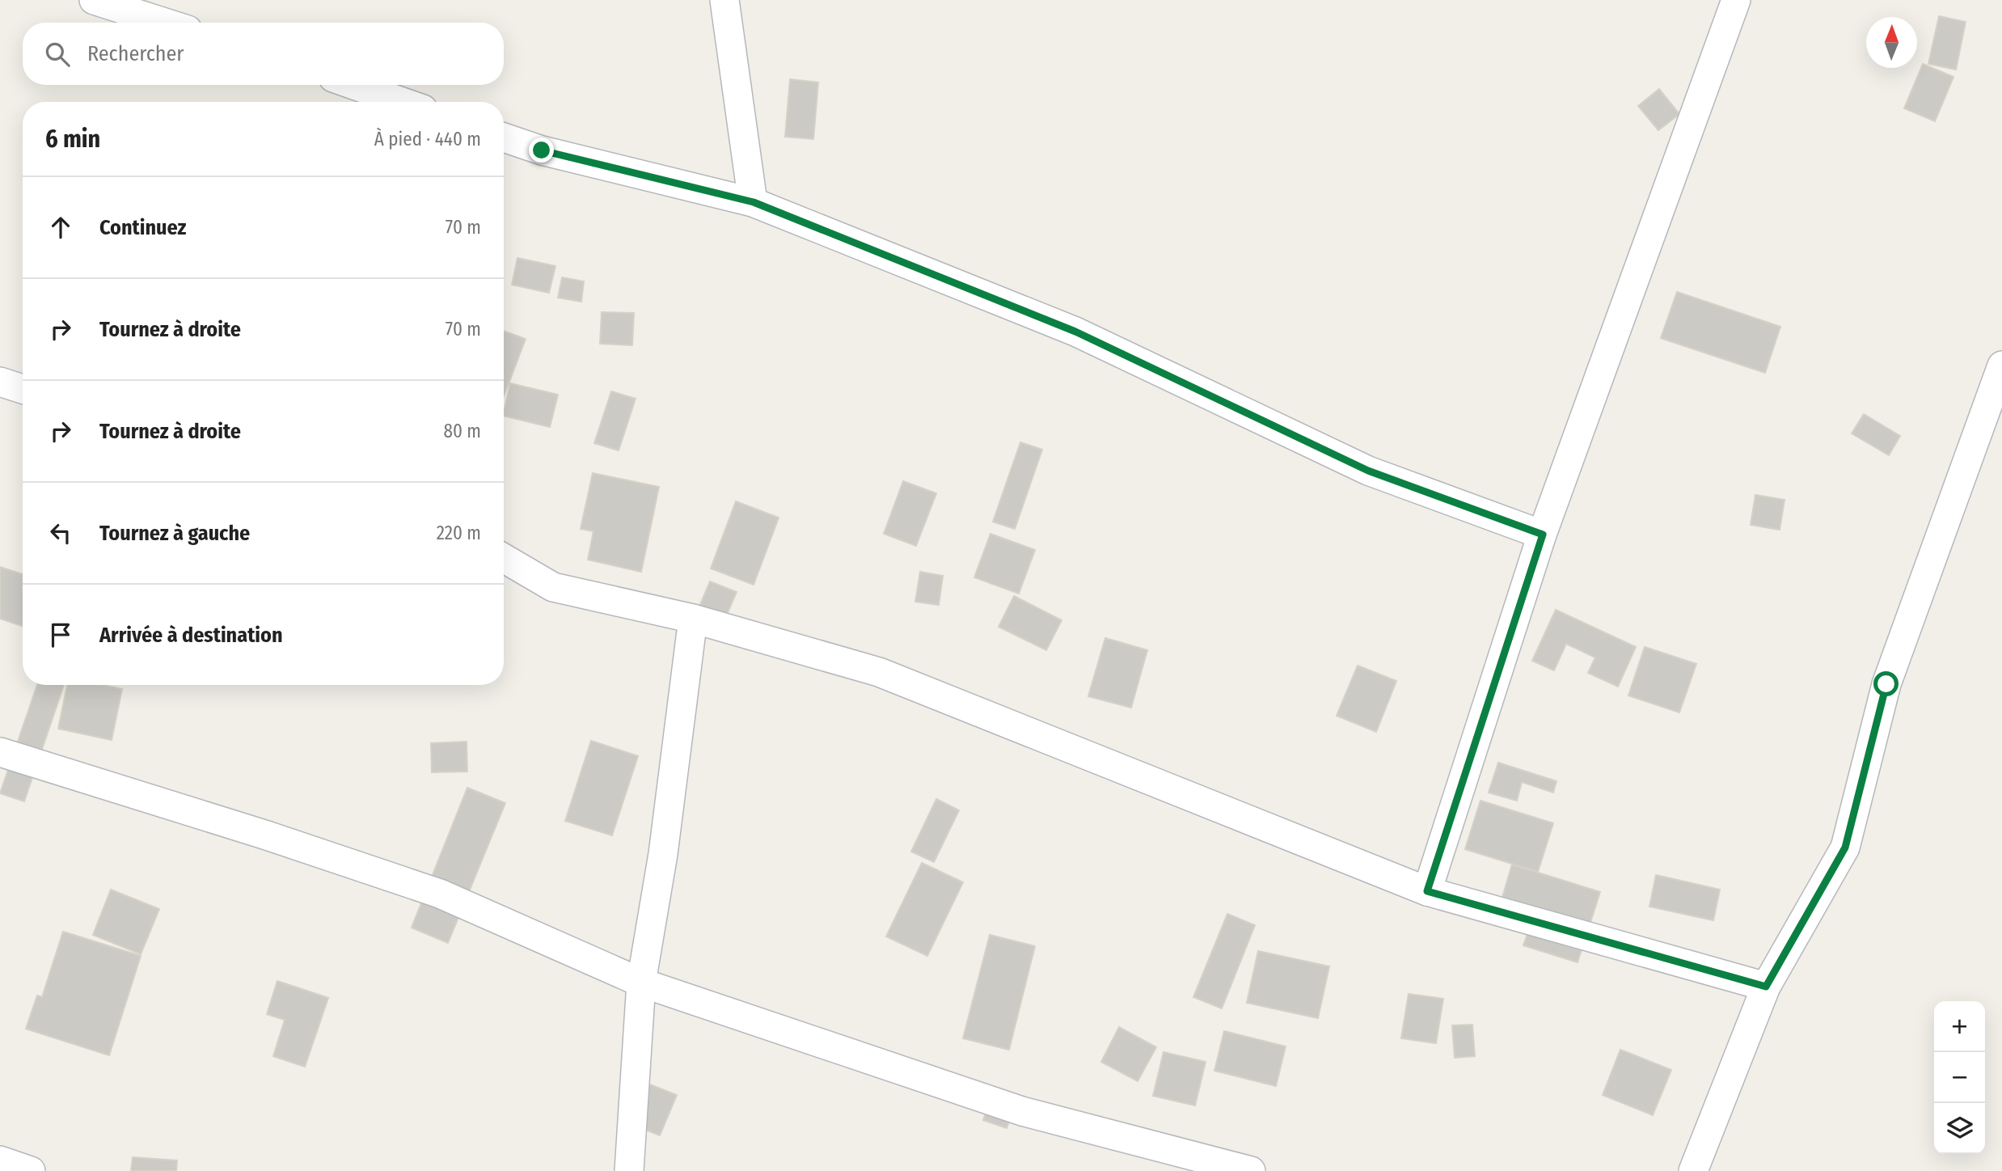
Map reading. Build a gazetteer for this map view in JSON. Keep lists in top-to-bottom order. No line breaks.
{"north":"top","page":{"search":"Rechercher","heading":["6 min","À pied · 440 m"],"list":[["Continuez","70 m"],["Tournez à droite","70 m"],["Tournez à droite","80 m"],["Tournez à gauche","220 m"],"Arrivée à destination"],"map_buttons":["+","−"]}}
